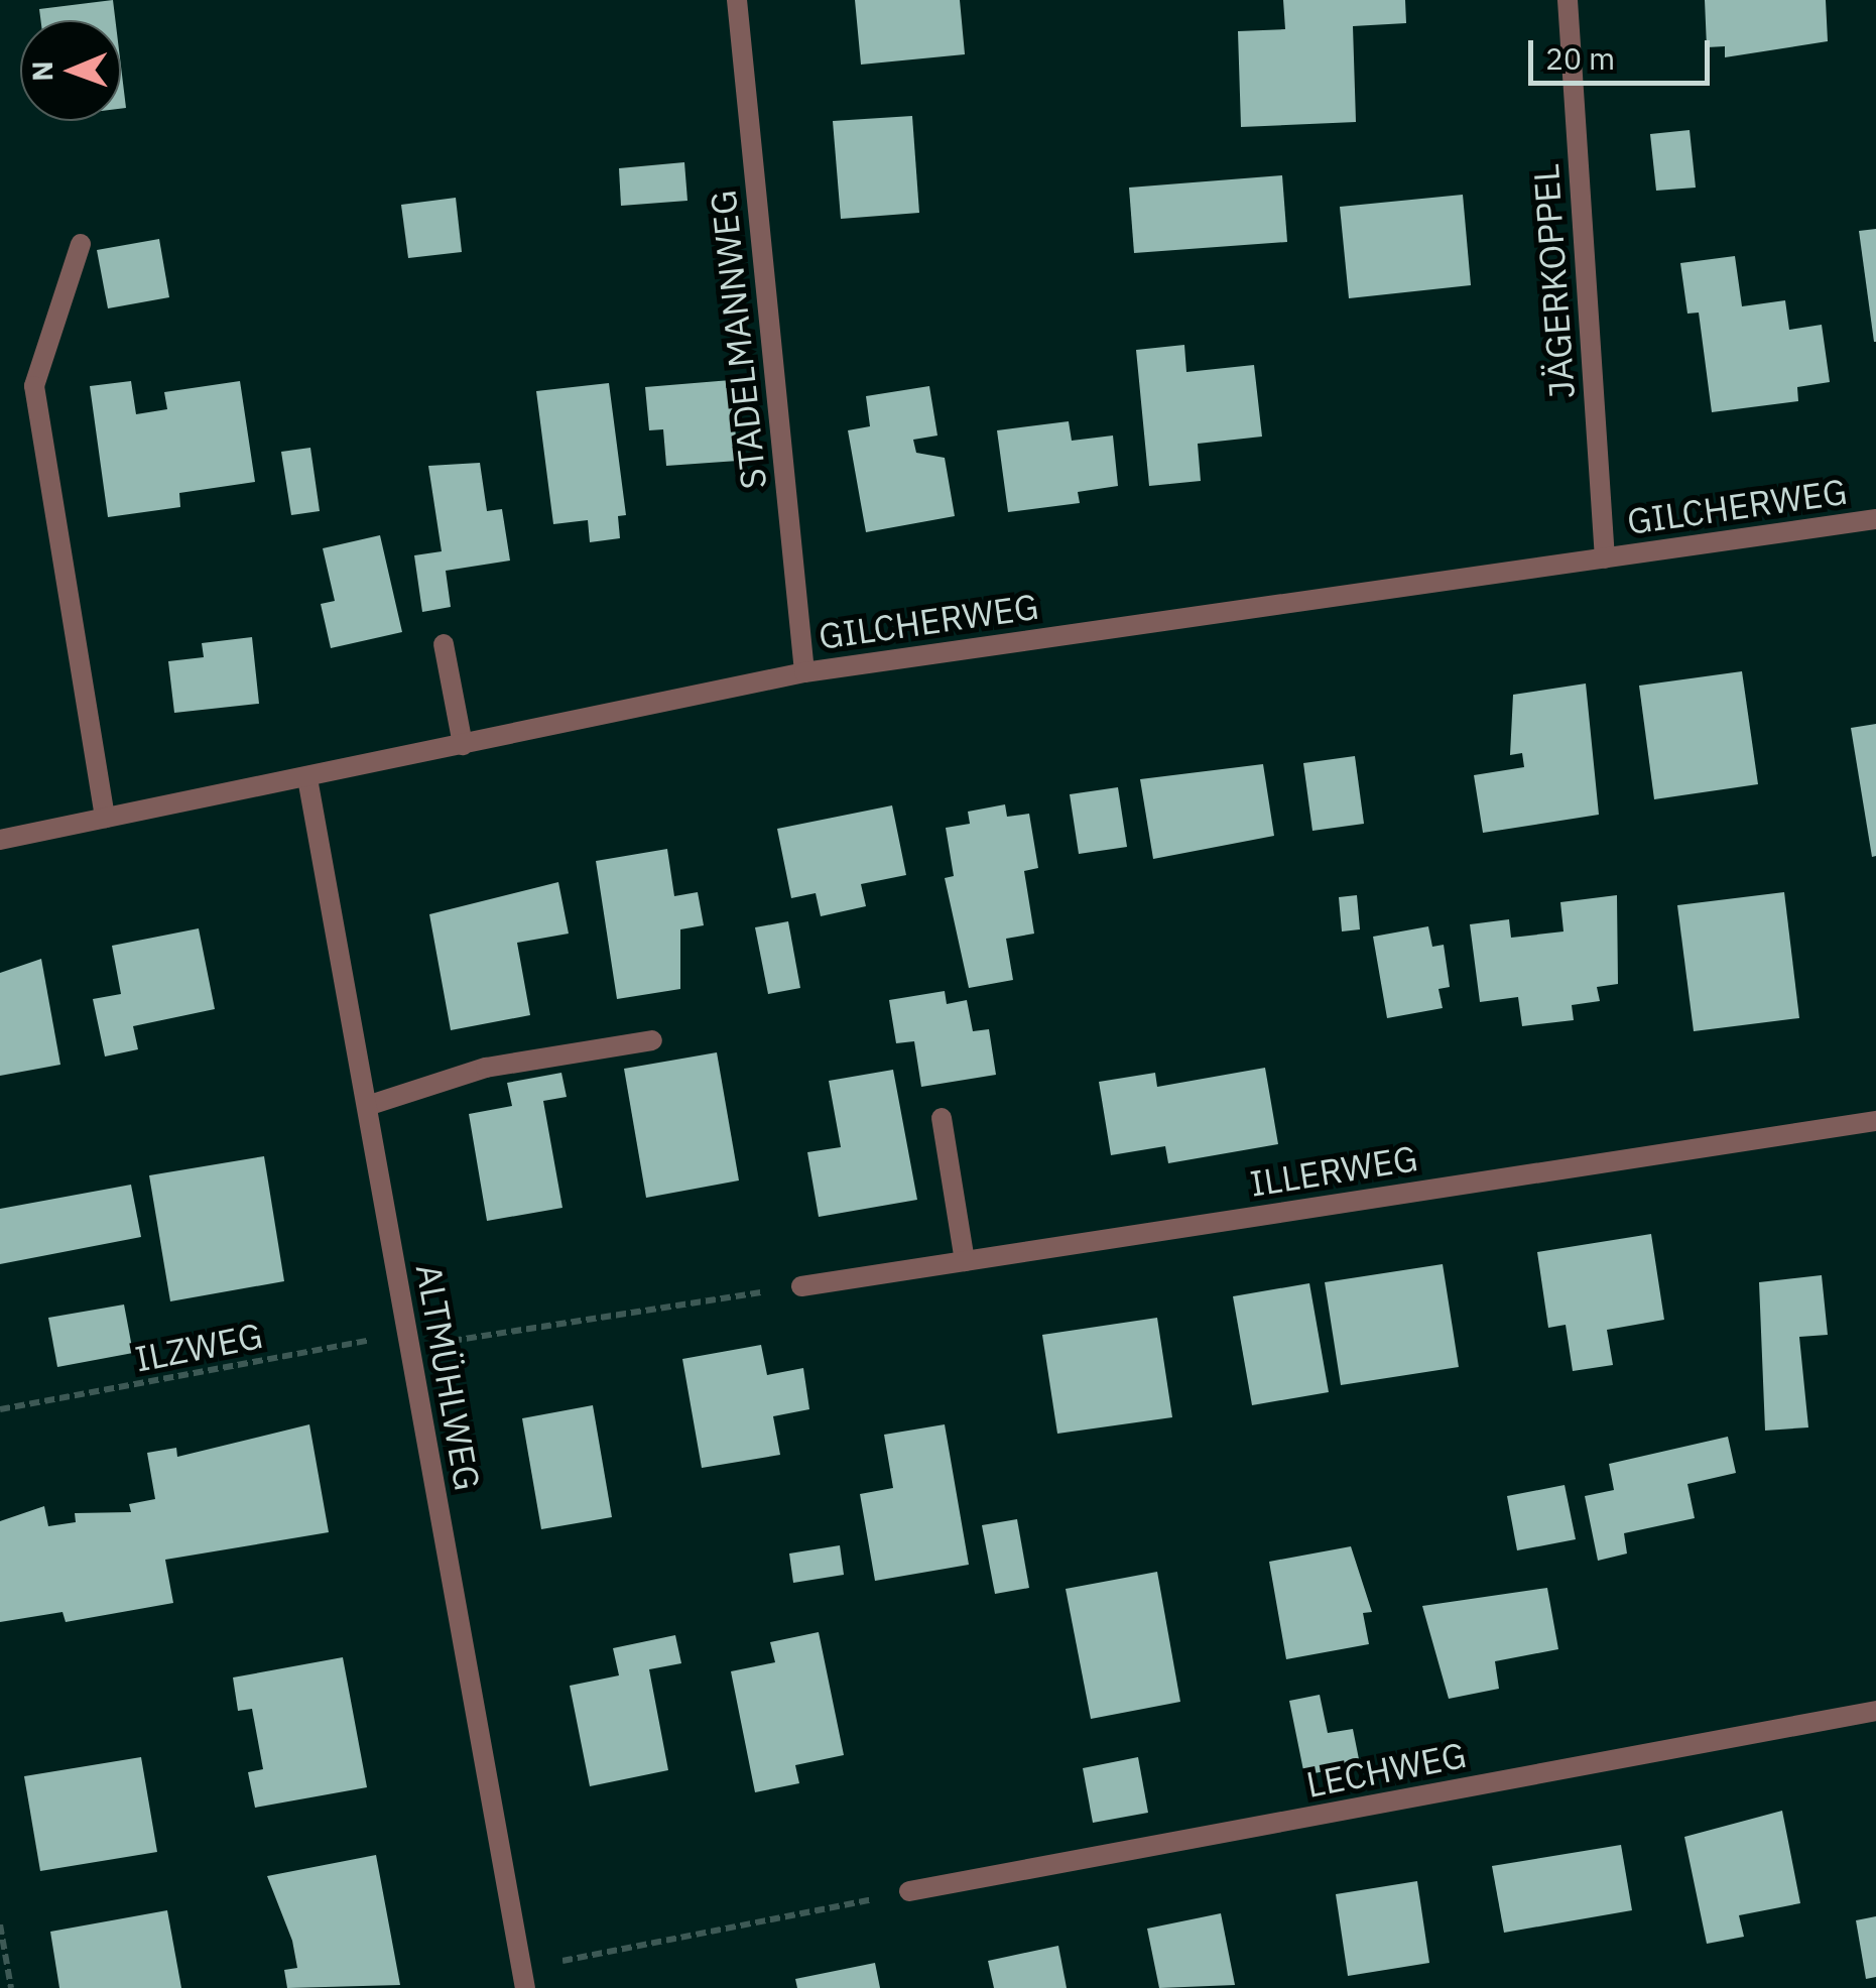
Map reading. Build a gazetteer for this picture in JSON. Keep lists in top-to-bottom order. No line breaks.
{"streets":{"street":["JÄGERKOPPEL","STADELMANNWEG","GILCHERWEG","ILLERWEG","ALTMÜHLWEG","LECHWEG"],"path":["ILZWEG"]},"crossings":[["JÄGERKOPPEL","GILCHERWEG"],["STADELMANNWEG","GILCHERWEG"],["GILCHERWEG","ALTMÜHLWEG"],["ILLERWEG","ILZWEG"],["ILZWEG","ALTMÜHLWEG"]],"scale_bar":"20 m","north":"left"}
